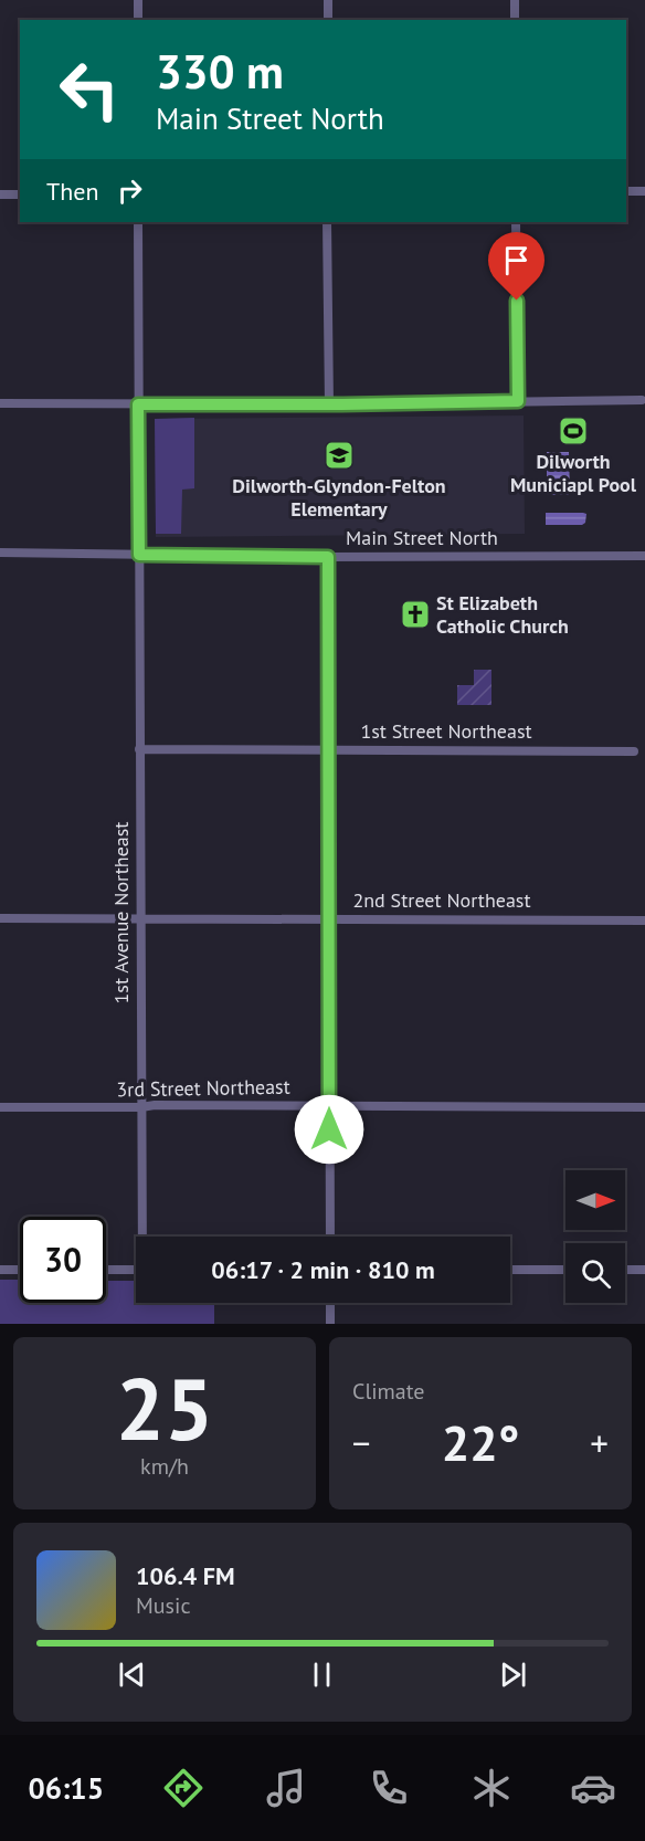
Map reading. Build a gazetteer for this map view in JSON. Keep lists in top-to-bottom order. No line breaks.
{"streets":{"street":["Main Street North","1st Street Northeast","2nd Street Northeast","1st Avenue Northeast","3rd Street Northeast"]},"crossings":[["Main Street North","1st Avenue Northeast"],["1st Street Northeast","1st Avenue Northeast"],["2nd Street Northeast","1st Avenue Northeast"],["1st Avenue Northeast","3rd Street Northeast"]],"places":{"sports":["Dilworth Municiapl Pool"],"school or university":["Dilworth-Glyndon-Felton Elementary"],"church":["St Elizabeth Catholic Church"]},"north":"right","page":{"turn":["330 m","Main Street North"],"then":"Then","limit":"30","trip":"06:17 · 2 min · 810 m","tile":[["25","km/h"],"Climate"],"heat":["−","22°","+"],"song":["106.4 FM","Music"],"tabs":"06:15"}}
